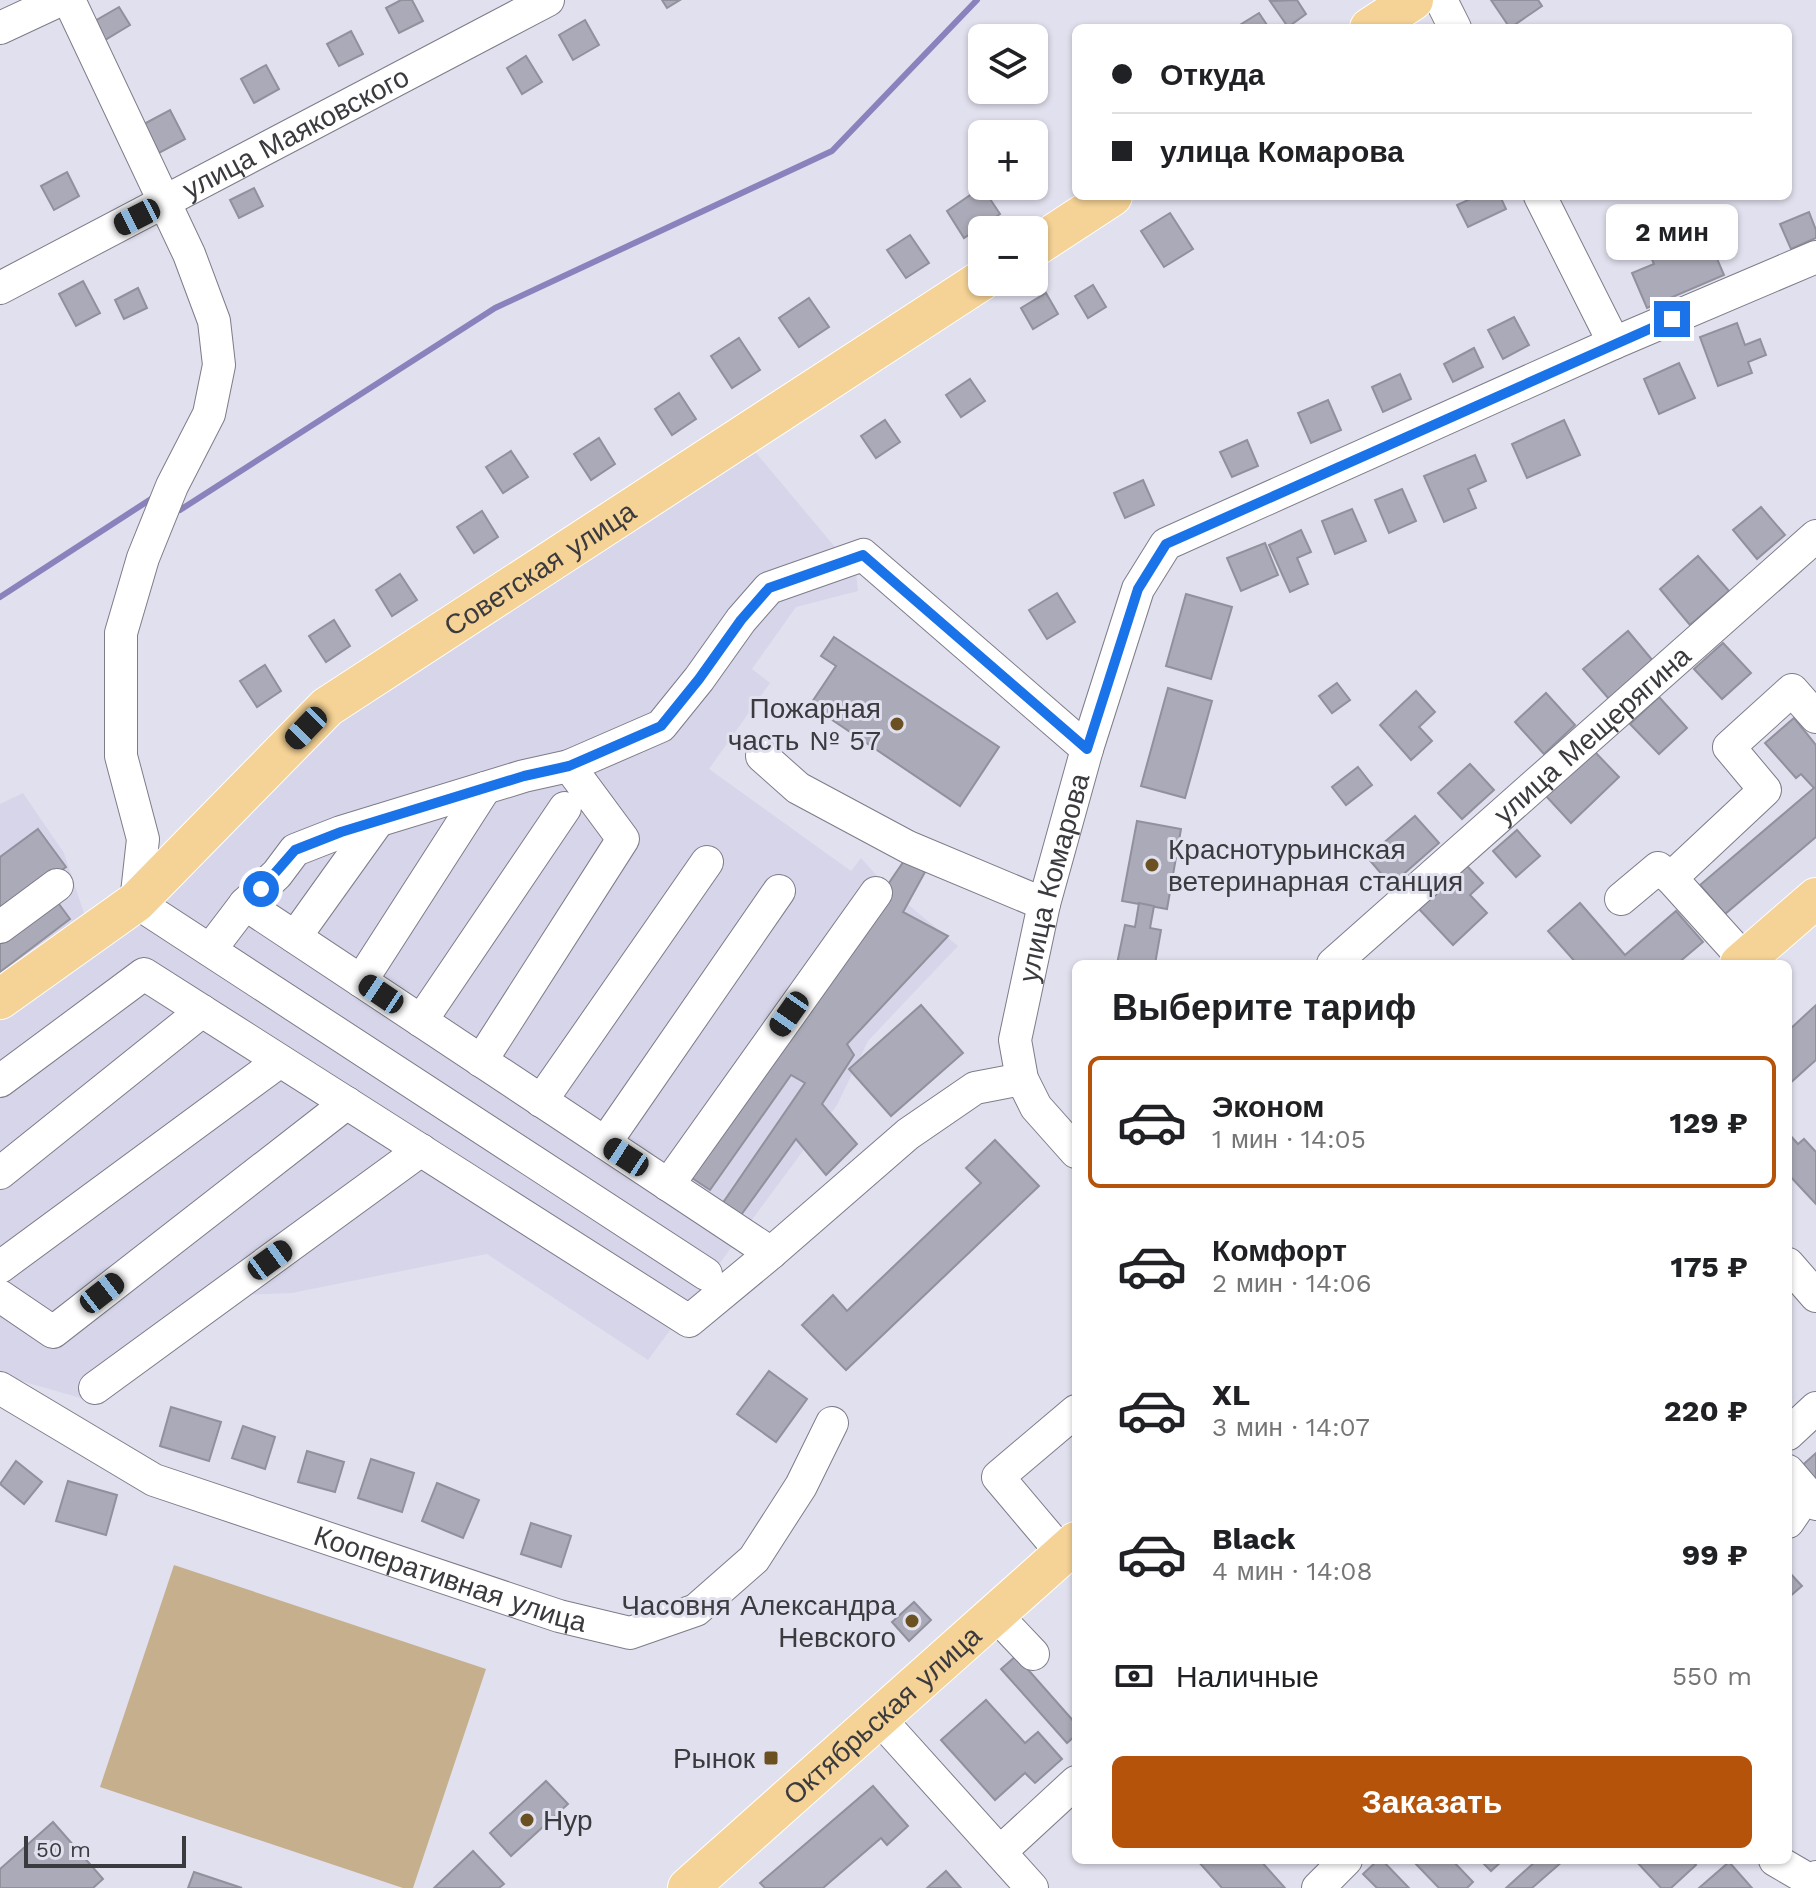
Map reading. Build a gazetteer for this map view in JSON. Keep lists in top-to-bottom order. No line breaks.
{"streets":{"main road":["Советская улица","Октябрьская улица"],"street":["улица Маяковского","улица Мещерягина","улица Комарова","Кооперативная улица"]},"places":{"other":["Пожарная часть № 57","Краснотурьинская ветеринарная станция","Часовня Александра Невского","Нур"],"transit":["Рынок"]},"scale_bar":"50 m","page":{"map_buttons":["+","−"],"banner":["Откуда","улица Комарова"],"bubble":"2 мин","heading":"Выберите тариф","list":[{"name":"Эконом","note":"1 мин · 14:05","value":"129 ₽"},{"name":"Комфорт","note":"2 мин · 14:06","value":"175 ₽"},{"name":"XL","note":"3 мин · 14:07","value":"220 ₽"},{"name":"Black","note":"4 мин · 14:08","value":"99 ₽"}],"pay":["Наличные","550 m"],"buttons":"Заказать","scale":"50 m"}}
